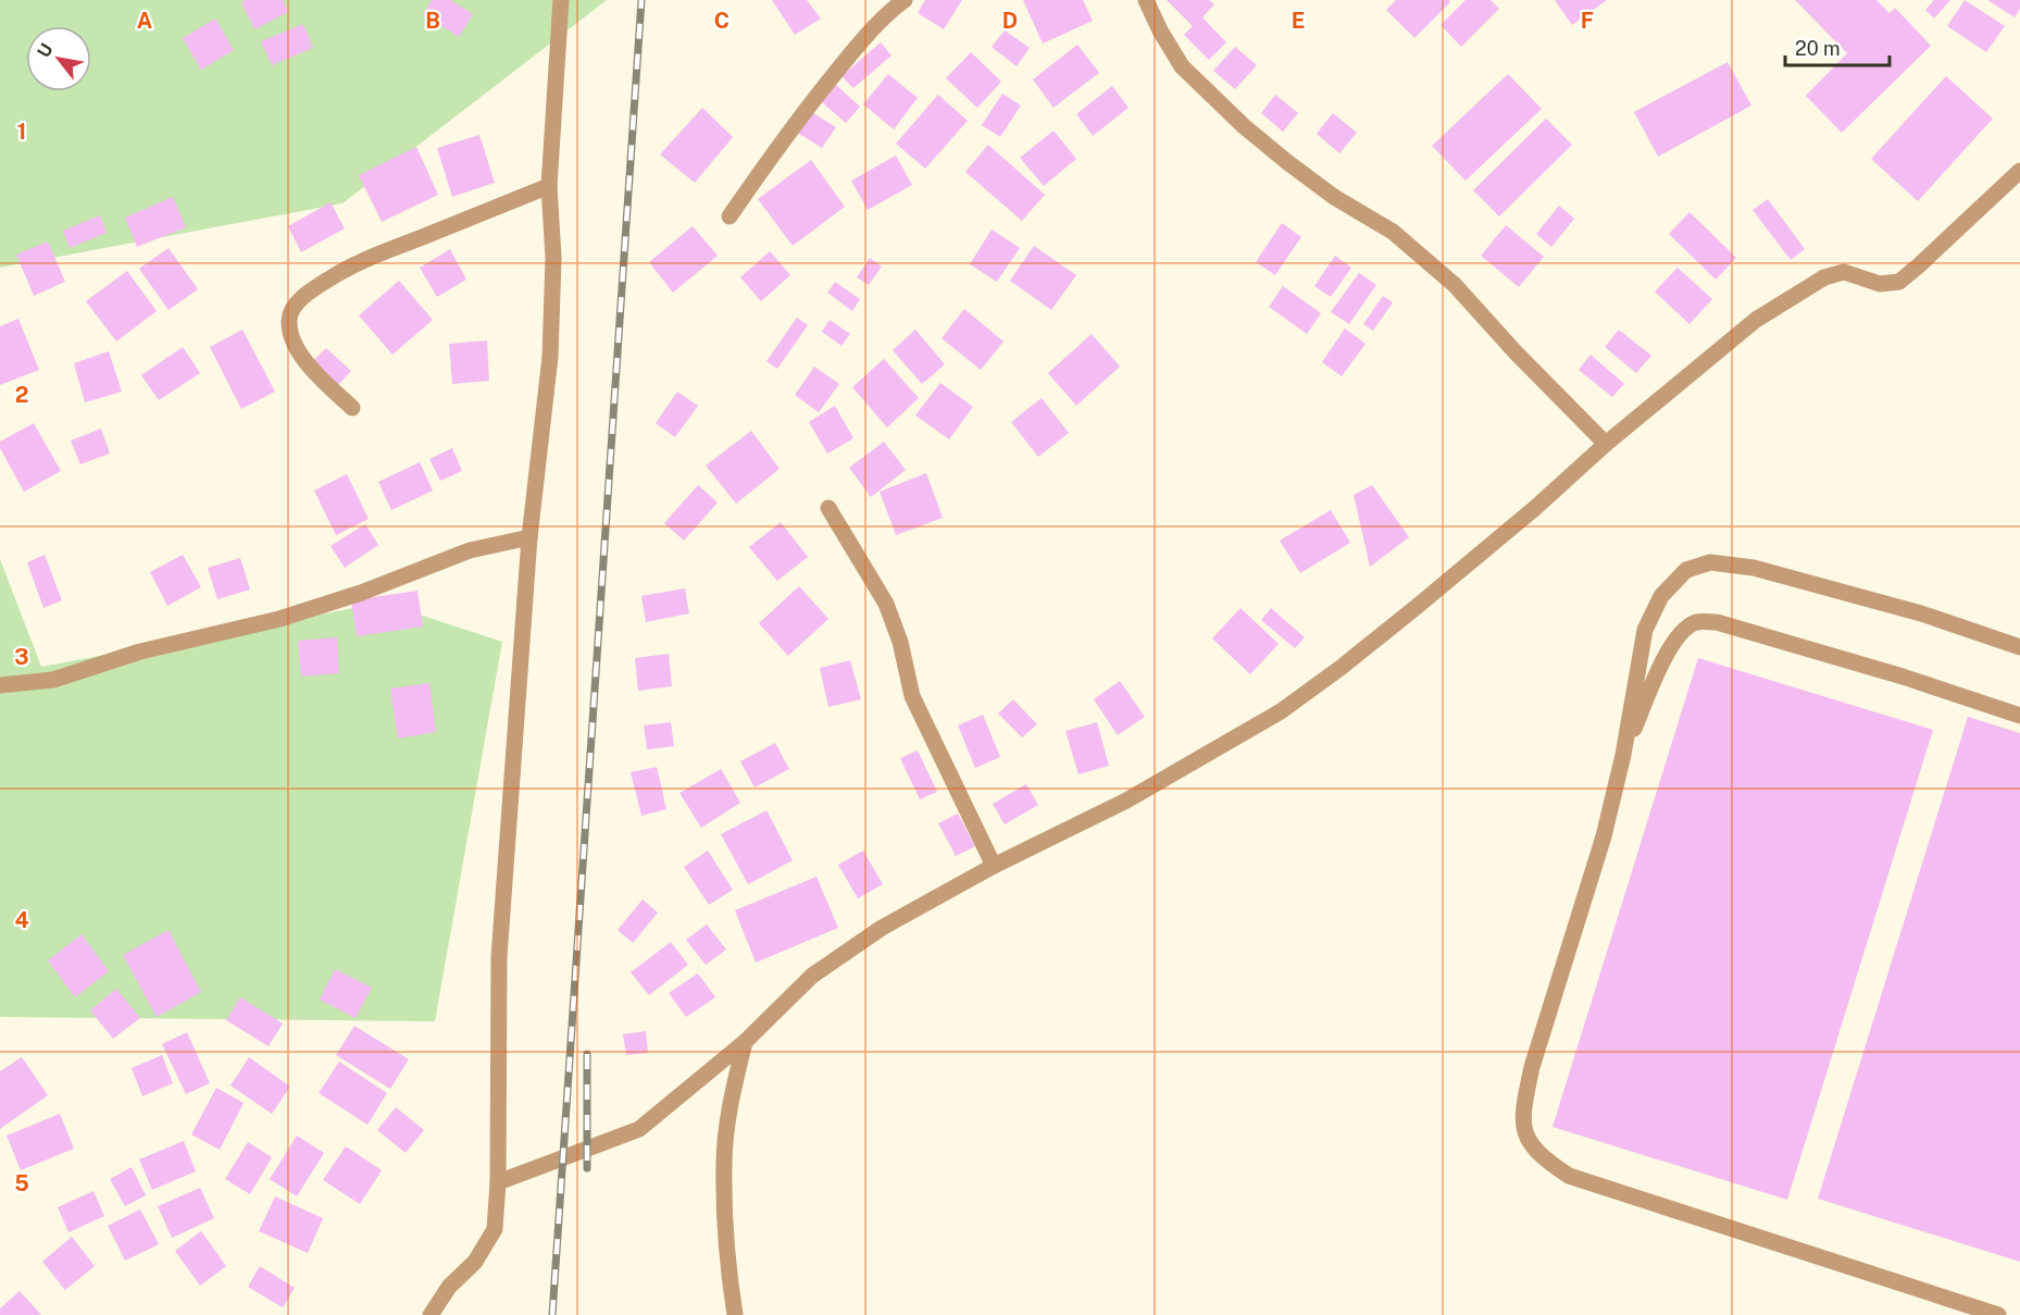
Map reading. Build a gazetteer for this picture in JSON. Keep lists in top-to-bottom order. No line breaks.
{"scale_bar":"20 m","north":"top left","grid":{"columns":["A","B","C","D","E","F"],"rows":["1","2","3","4","5"]}}
